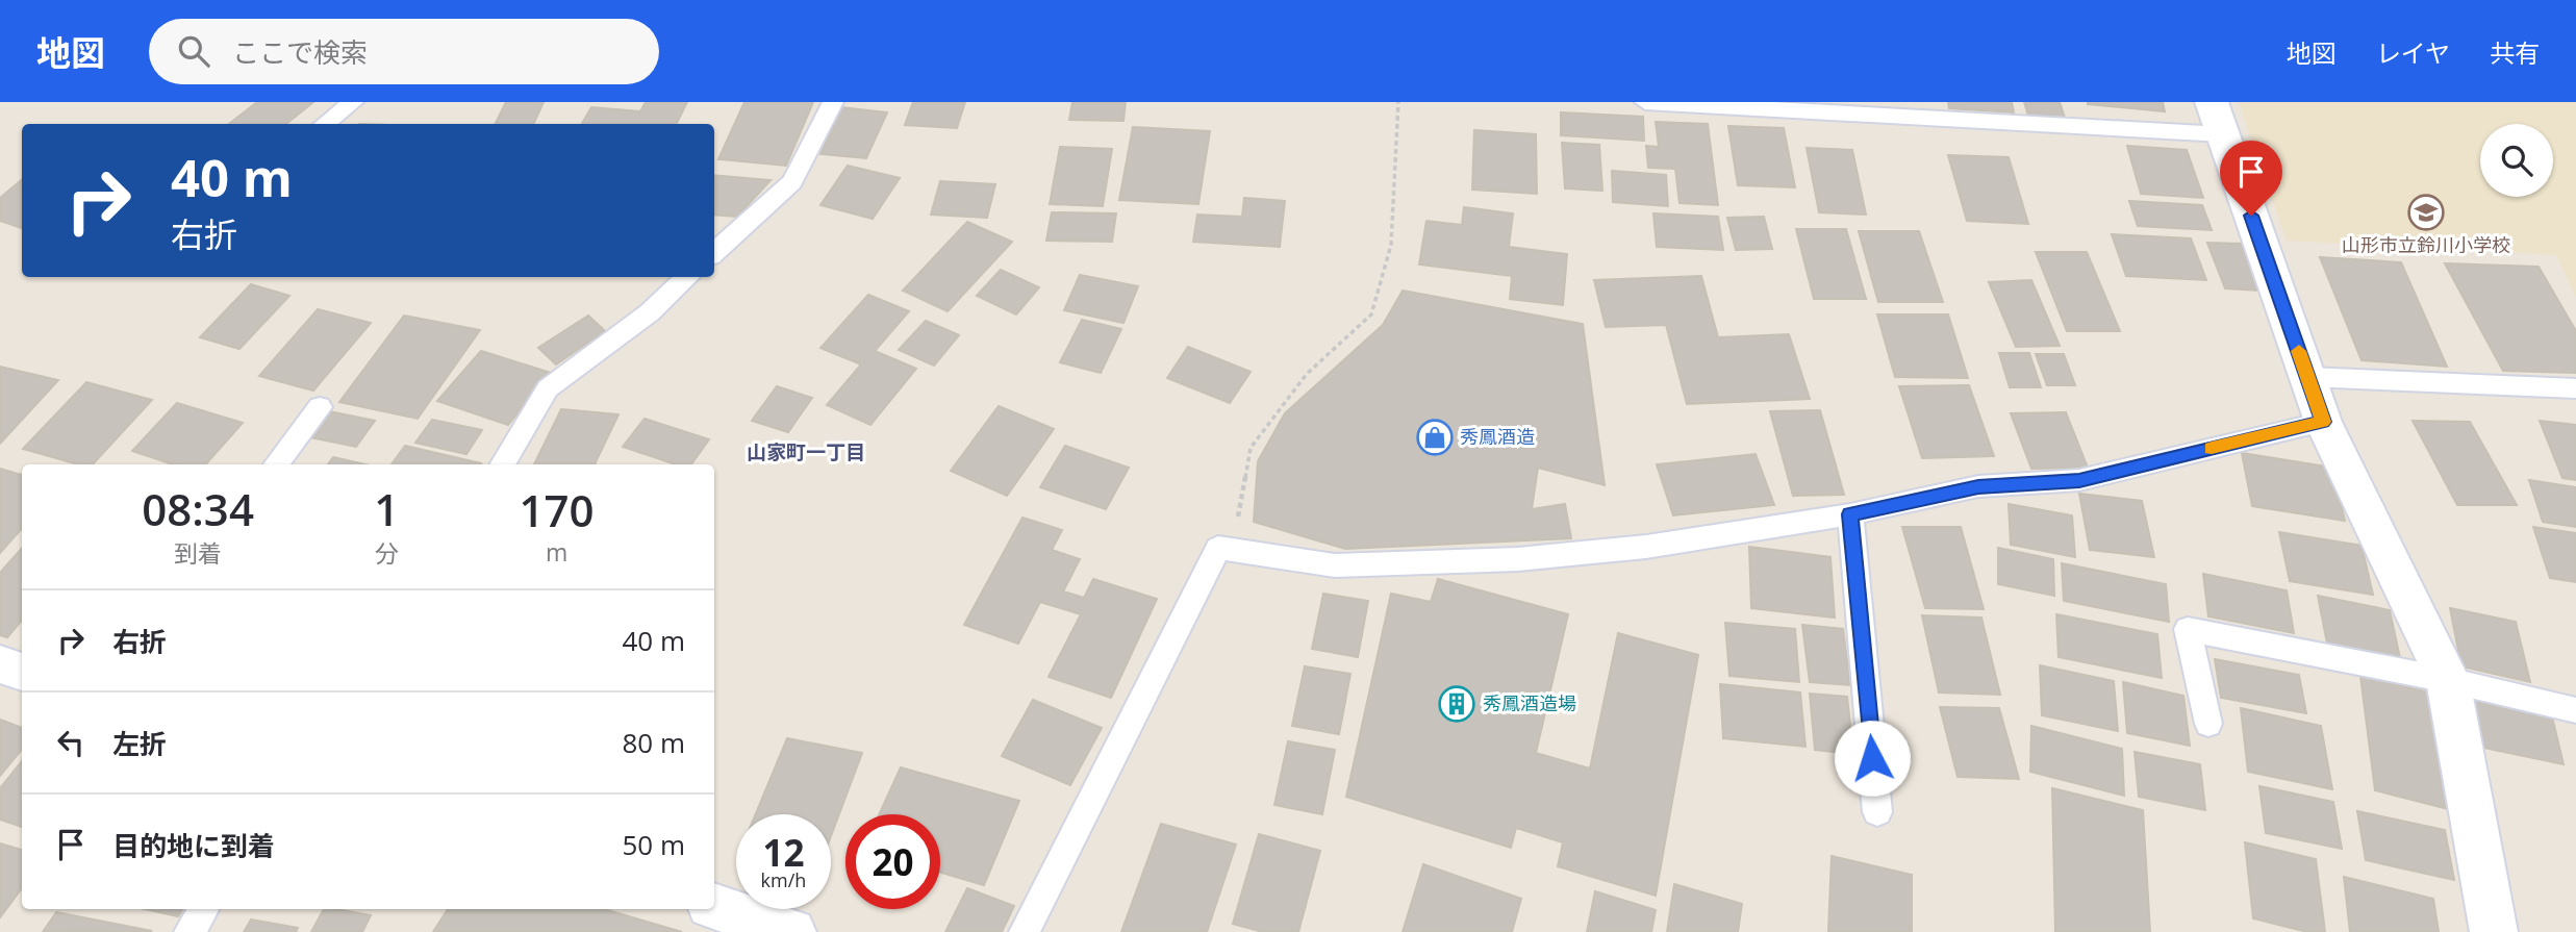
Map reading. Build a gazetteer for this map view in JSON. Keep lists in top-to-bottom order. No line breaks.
{"districts":["山家町一丁目"],"places":{"school or university":["山形市立鈴川小学校"],"shop":["秀鳳酒造"],"building":["秀鳳酒造場"]},"page":{"header":"地図","search":"ここで検索","nav":["地図","レイヤ","共有"],"turn":["40 m","右折"],"eta":["08:34","到着","1","分","170","m"],"list":[{"name":"右折","value":"40 m"},{"name":"左折","value":"80 m"},{"name":"目的地に到着","value":"50 m"}],"speed":"12 km/h","limit":"20"}}
